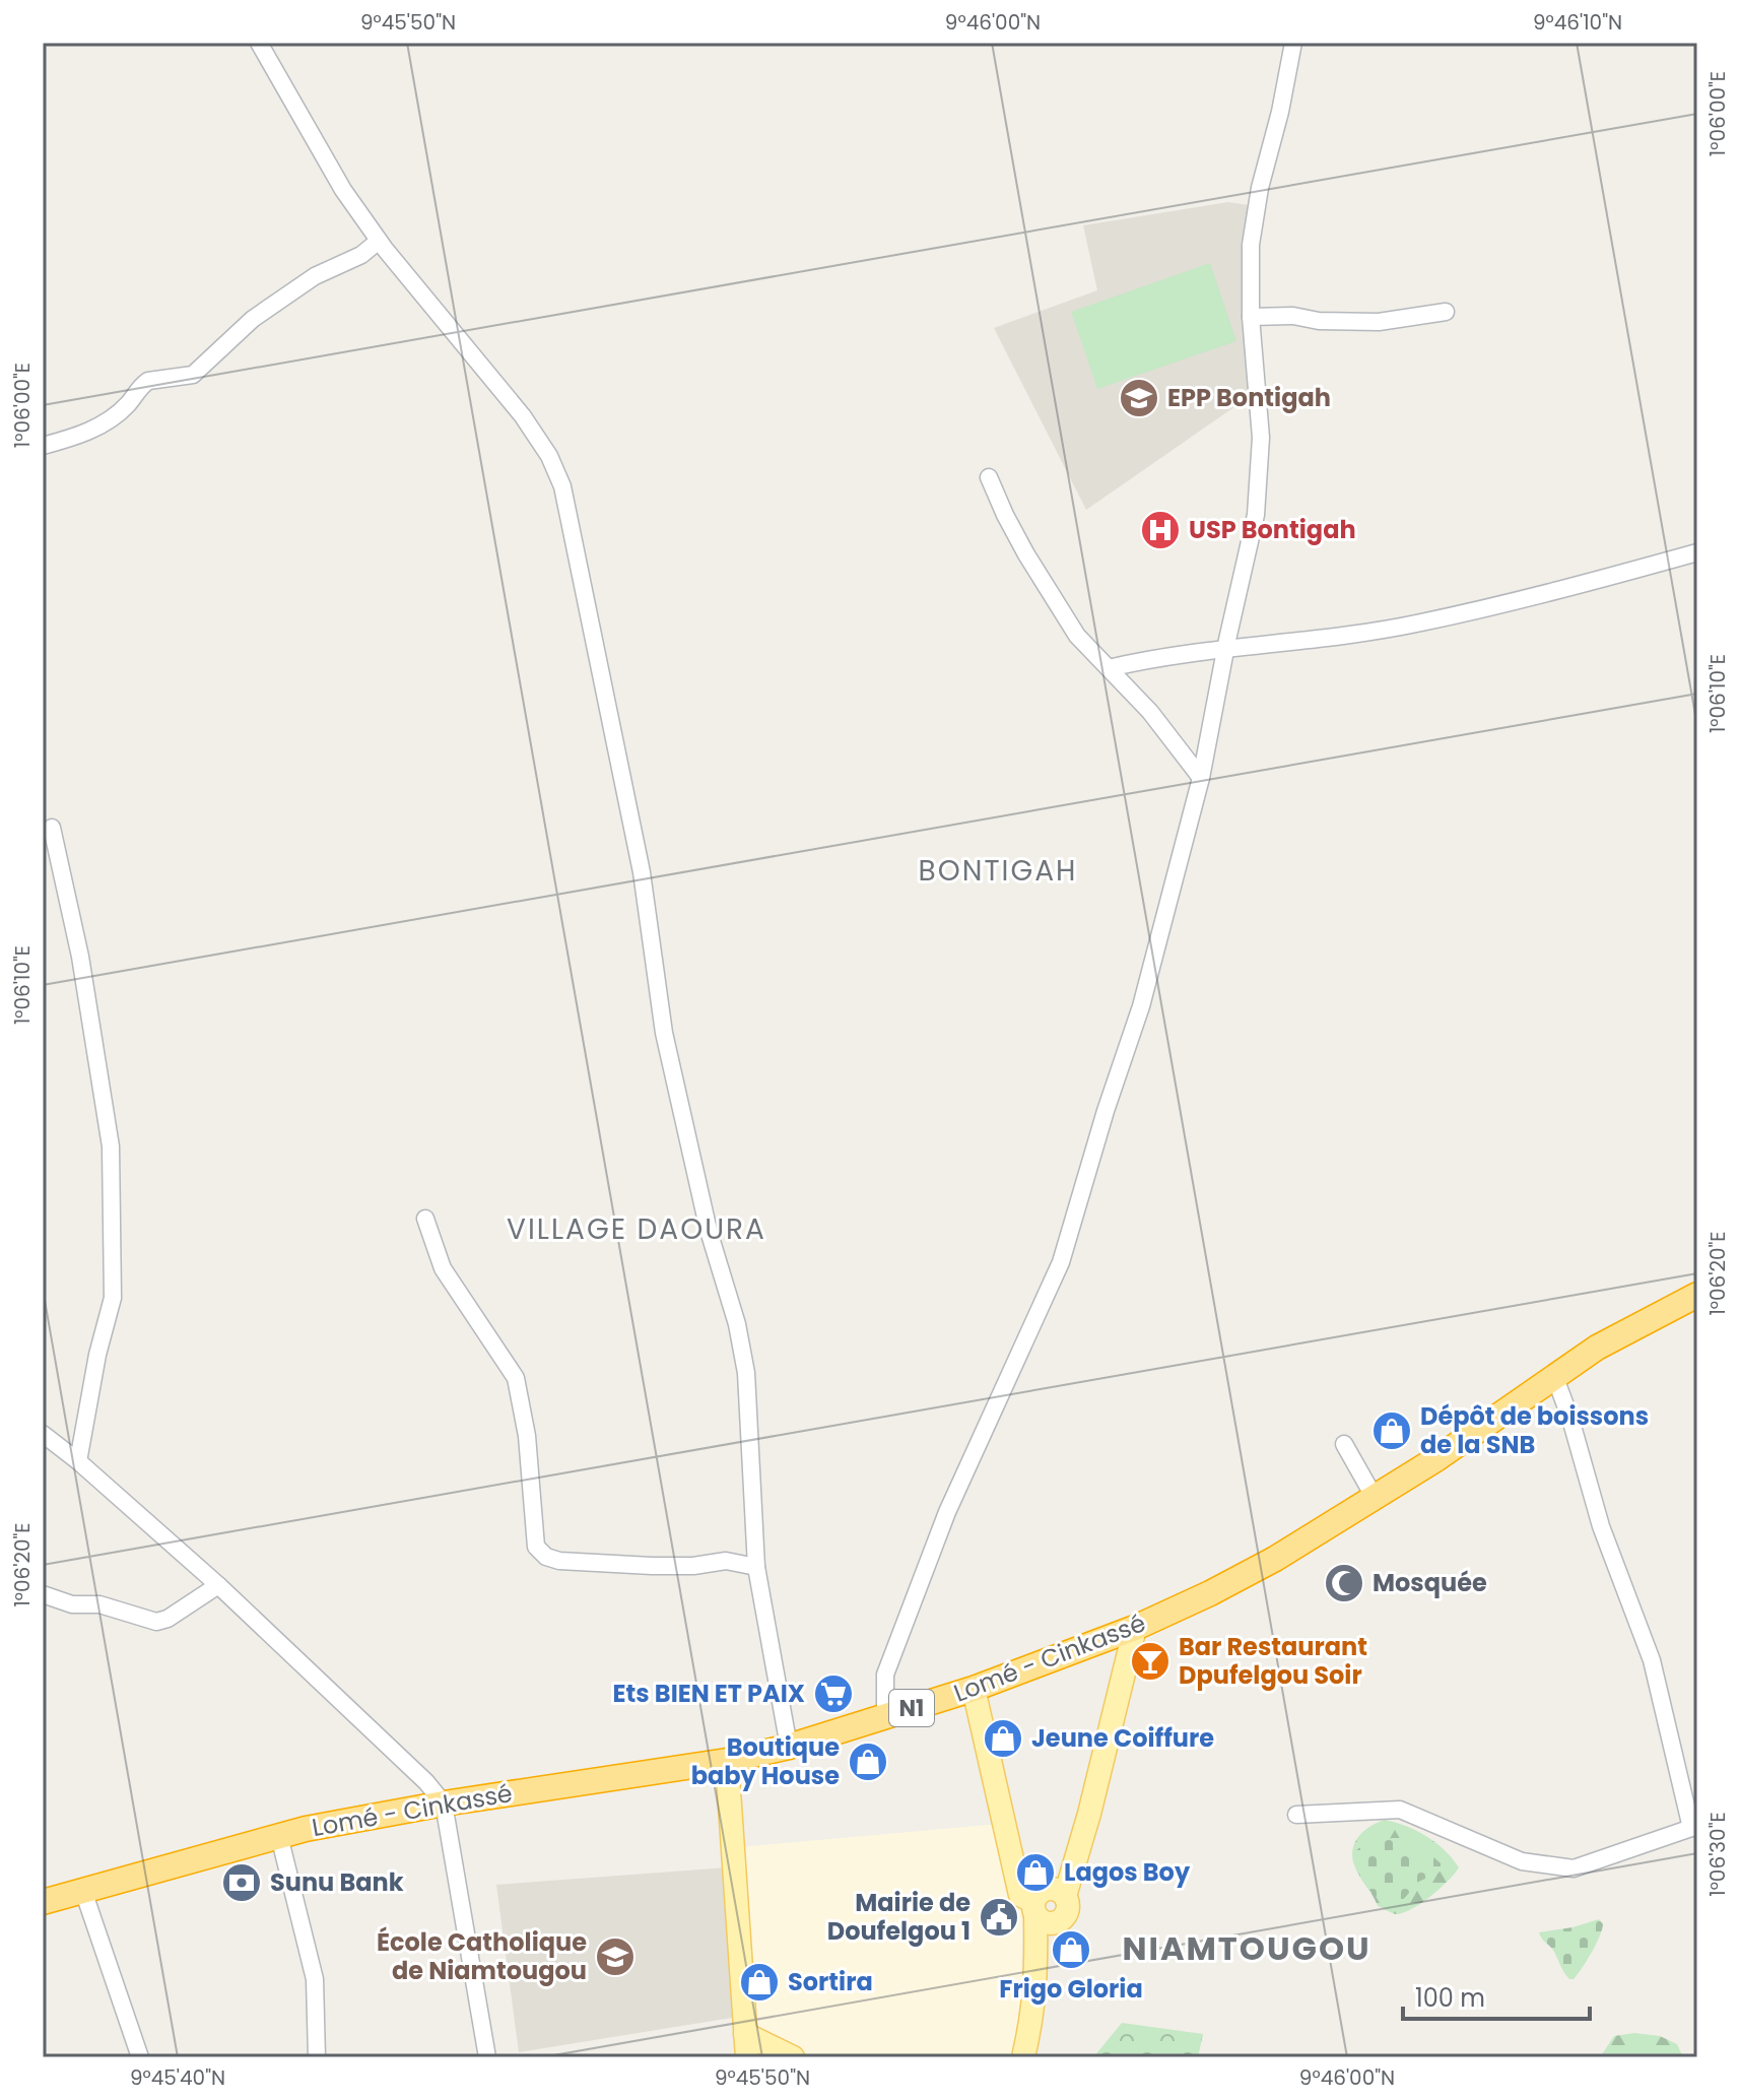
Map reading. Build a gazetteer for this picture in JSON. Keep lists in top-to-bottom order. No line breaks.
{"streets":{"highway":["Lomé - Cinkassé","N1"]},"districts":["BONTIGAH","VILLAGE DAOURA","NIAMTOUGOU"],"places":{"school or university":["EPP Bontigah","École Catholique de Niamtougou"],"hospital":["USP Bontigah"],"shop":["Dépôt de boissons de la SNB","Jeune Coiffure","Boutique baby House","Lagos Boy","Frigo Gloria","Sortira"],"mosque":["Mosquée"],"bar":["Bar Restaurant Dpufelgou Soir"],"supermarket":["Ets BIEN ET PAIX"],"bank":["Sunu Bank"],"public building":["Mairie de Doufelgou 1"]},"scale_bar":"100 m","coordinates":["9°45'50\"N","9°46'00\"N","9°46'10\"N","1°06'00\"E","1°06'10\"E","1°06'20\"E","1°06'30\"E","9°45'40\"N"]}
